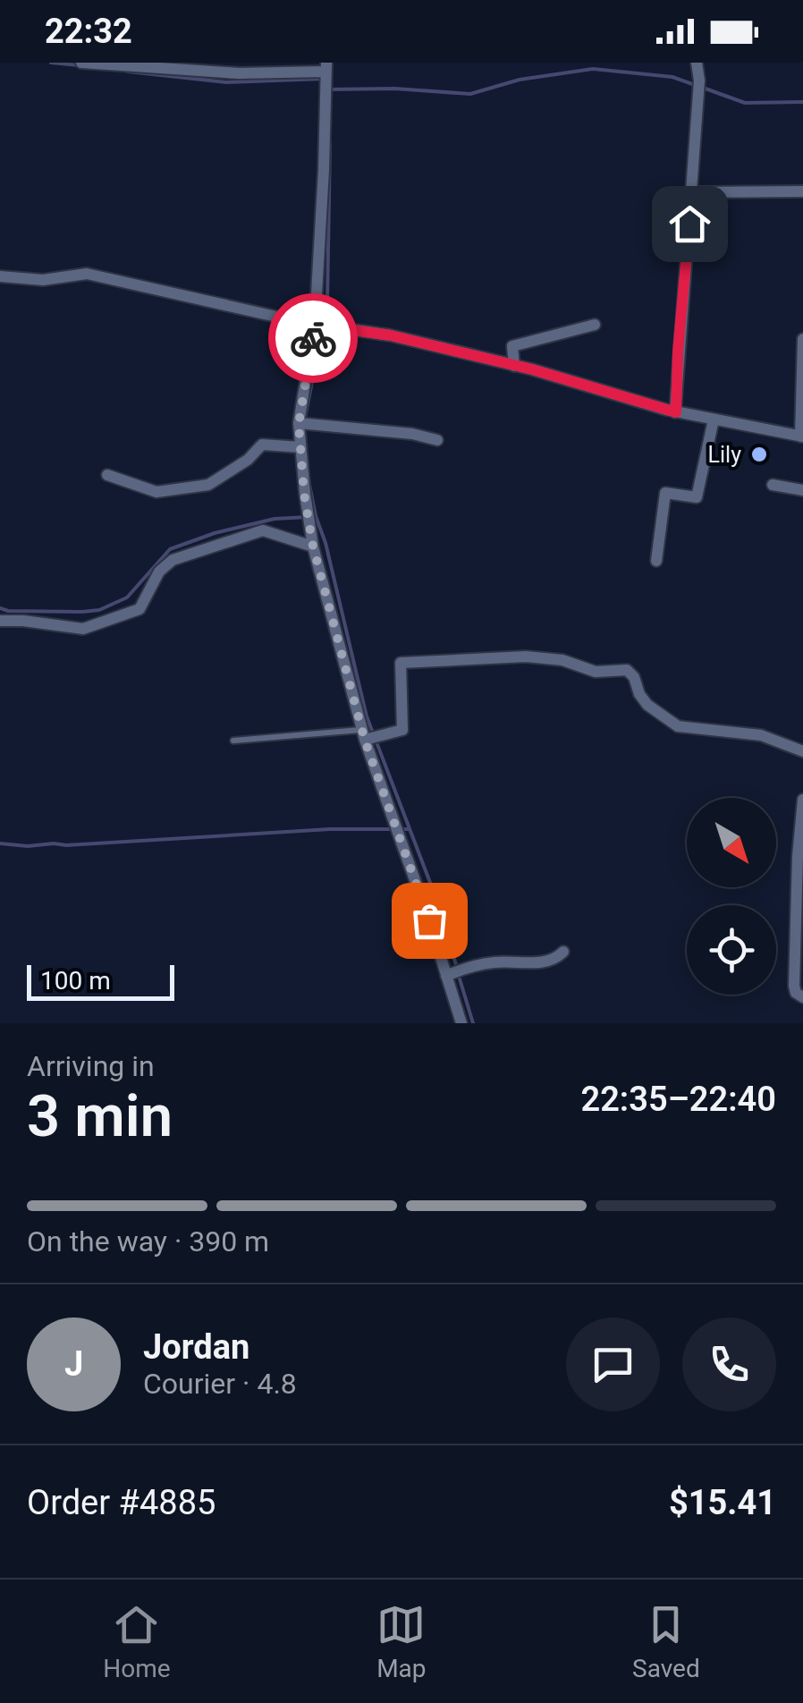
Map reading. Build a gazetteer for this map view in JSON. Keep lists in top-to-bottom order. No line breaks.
{"places":["Lily"],"scale_bar":"100 m","north":"bottom right","page":{"status":"22:32","scale":"100 m","heading":["3 min","Arriving in","22:35–22:40"],"panel":["Jordan","Courier · 4.8","Order #4885","$15.41"],"bar":"On the way · 390 m","round":"J","tabs":["Home","Map","Saved"]}}
